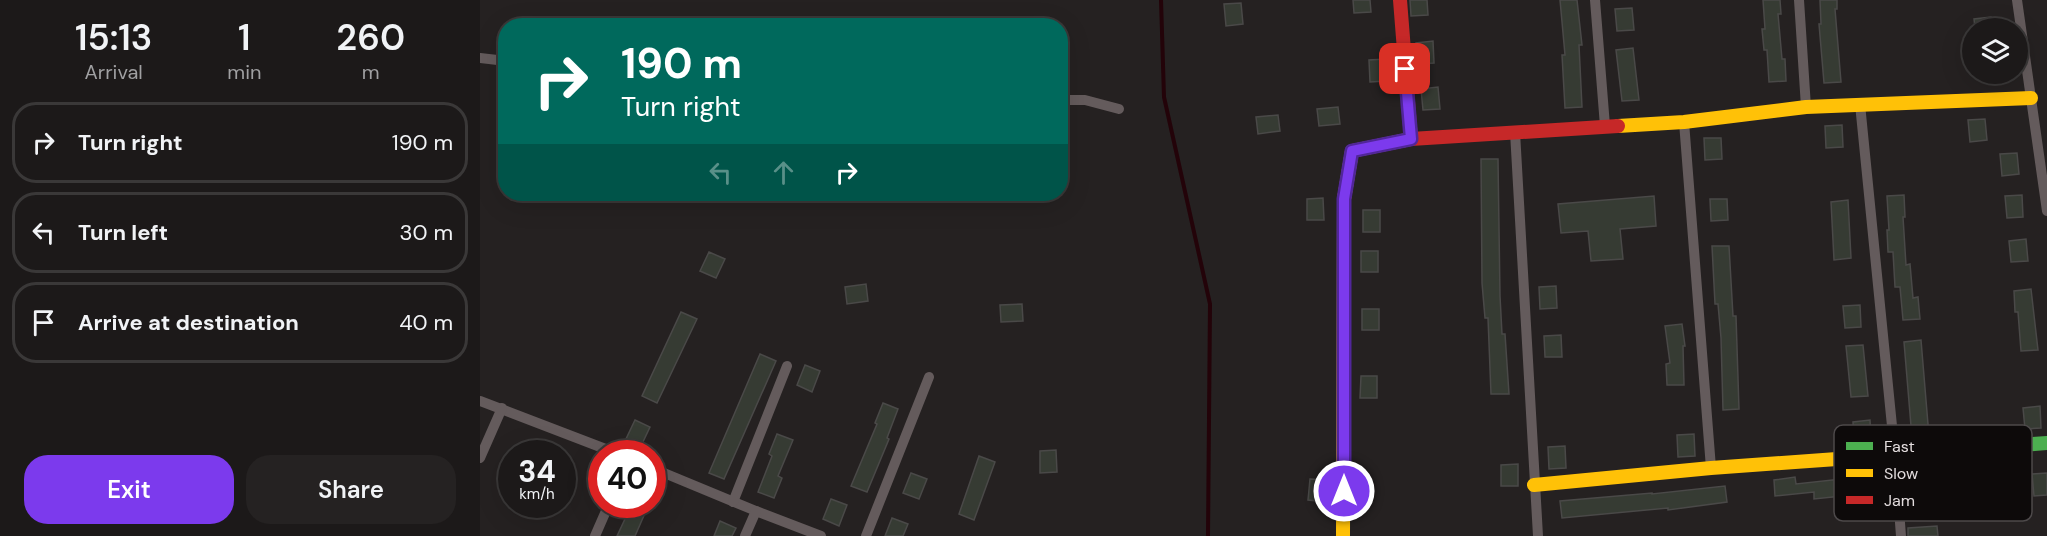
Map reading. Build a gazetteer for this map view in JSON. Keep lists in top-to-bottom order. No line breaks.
{"legend":["Fast","Slow","Jam"],"page":{"eta":["15:13","Arrival","1","min","260","m"],"turn":["190 m","Turn right"],"list":[{"name":"Turn right","value":"190 m"},{"name":"Turn left","value":"30 m"},{"name":"Arrive at destination","value":"40 m"}],"speed":"34 km/h","limit":"40","buttons":["Exit","Share"]}}
